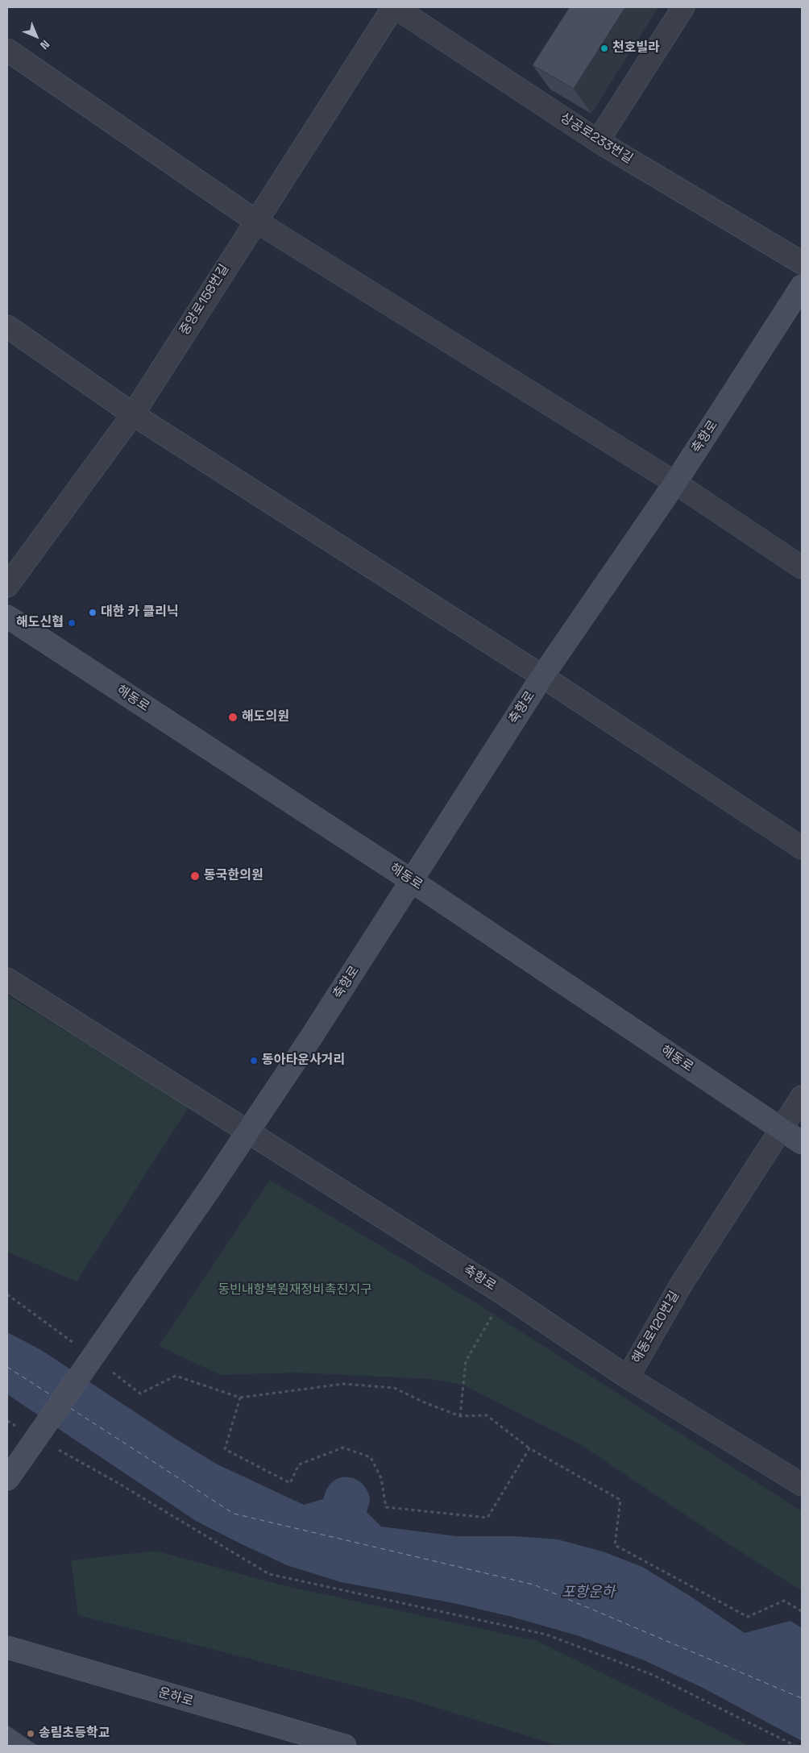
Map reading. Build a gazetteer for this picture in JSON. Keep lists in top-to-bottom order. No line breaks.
{"streets":{"main road":["축항로","해동로","운하로"],"street":["상공로233번길","중앙로158번길","해동로120번길"]},"crossings":[["상공로233번길","중앙로158번길"],["축항로","해동로"],["축항로","해동로120번길"],["해동로","해동로120번길"]],"water":["포항운하"],"parks":["동빈내항복원재정비촉진지구"],"places":["천호빌라","대한 카 클리닉","해도신협","해도의원","동국한의원","동아타운사거리","송림초등학교"],"north":"bottom right"}
